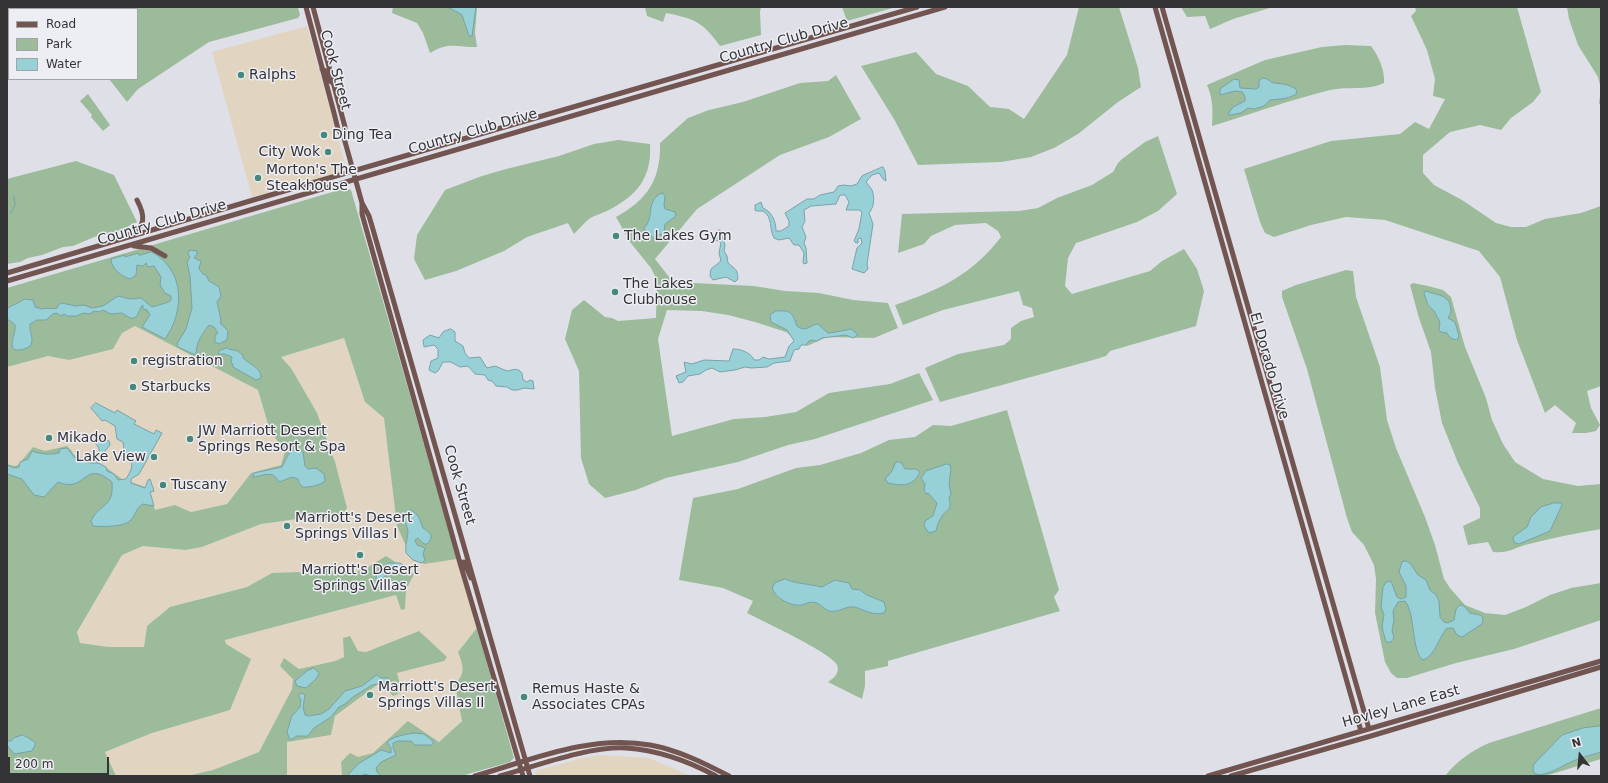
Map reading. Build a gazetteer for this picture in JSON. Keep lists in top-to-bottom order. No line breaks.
{"streets":{"main road":["Country Club Drive","Cook Street","El Dorado Drive","Hovley Lane East"]},"crossings":[["Country Club Drive","Cook Street"],["El Dorado Drive","Hovley Lane East"]],"places":["Ralphs","Ding Tea","City Wok","Morton's The Steakhouse","The Lakes Gym","The Lakes Clubhouse","registration","Starbucks","Mikado","JW Marriott Desert Springs Resort & Spa","Lake View","Tuscany","Marriott's Desert Springs Villas I","Marriott's Desert Springs Villas","Marriott's Desert Springs Villas II","Remus Haste & Associates CPAs"],"legend":["Road","Park","Water"],"scale_bar":"200 m","north":"top"}
